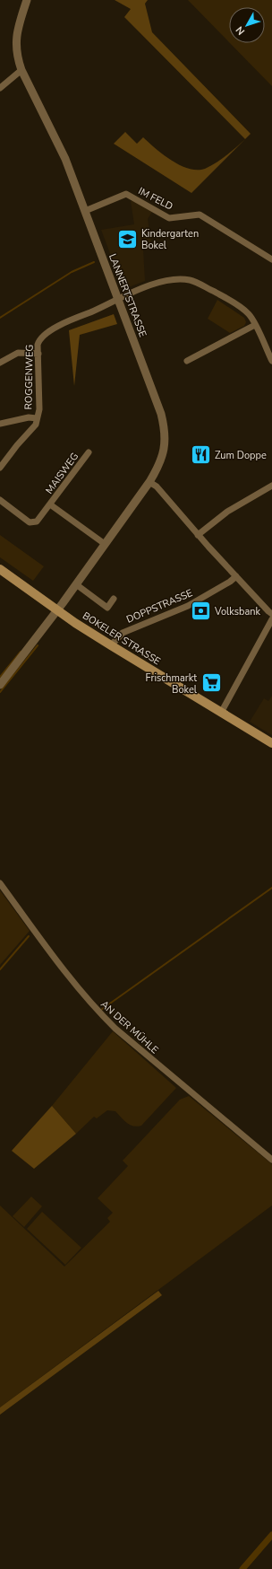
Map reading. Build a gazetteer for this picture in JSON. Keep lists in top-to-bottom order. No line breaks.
{"streets":{"main road":["BOKELER STRASSE"],"street":["IM FELD","LANNERTSTRASSE","ROGGENWEG","MAISWEG","DOPPSTRASSE","AN DER MÜHLE"]},"crossings":[["IM FELD","LANNERTSTRASSE"],["LANNERTSTRASSE","ROGGENWEG"],["LANNERTSTRASSE","BOKELER STRASSE"],["DOPPSTRASSE","BOKELER STRASSE"]],"places":{"school or university":["Kindergarten Bokel"],"restaurant":["Zum Doppe"],"bank":["Volksbank"],"supermarket":["Frischmarkt Bokel"]},"north":"bottom left"}
